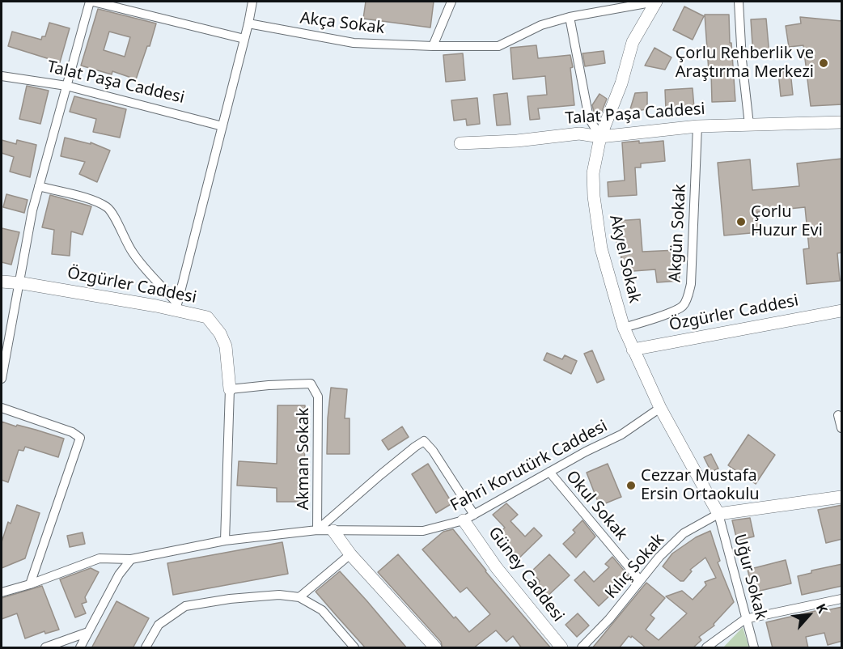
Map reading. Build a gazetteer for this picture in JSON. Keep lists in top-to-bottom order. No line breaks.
{"streets":{"street":["Akça Sokak","Talat Paşa Caddesi","Akgün Sokak","Akyel Sokak","Özgürler Caddesi","Akman Sokak","Fahri Korutürk Caddesi","Okul Sokak","Kılıç Sokak","Güney Caddesi","Uğur Sokak"]},"crossings":[["Akça Sokak","Akyel Sokak"],["Talat Paşa Caddesi","Akgün Sokak"],["Talat Paşa Caddesi","Akyel Sokak"],["Akgün Sokak","Akyel Sokak"],["Akyel Sokak","Özgürler Caddesi"],["Akyel Sokak","Fahri Korutürk Caddesi"],["Akyel Sokak","Kılıç Sokak"],["Akyel Sokak","Uğur Sokak"],["Özgürler Caddesi","Akman Sokak"],["Akman Sokak","Fahri Korutürk Caddesi"],["Fahri Korutürk Caddesi","Okul Sokak"],["Fahri Korutürk Caddesi","Güney Caddesi"],["Okul Sokak","Kılıç Sokak"],["Kılıç Sokak","Uğur Sokak"]],"places":["Çorlu Rehberlik ve Araştırma Merkezi","Çorlu Huzur Evi","Cezzar Mustafa Ersin Ortaokulu"],"north":"top right"}
